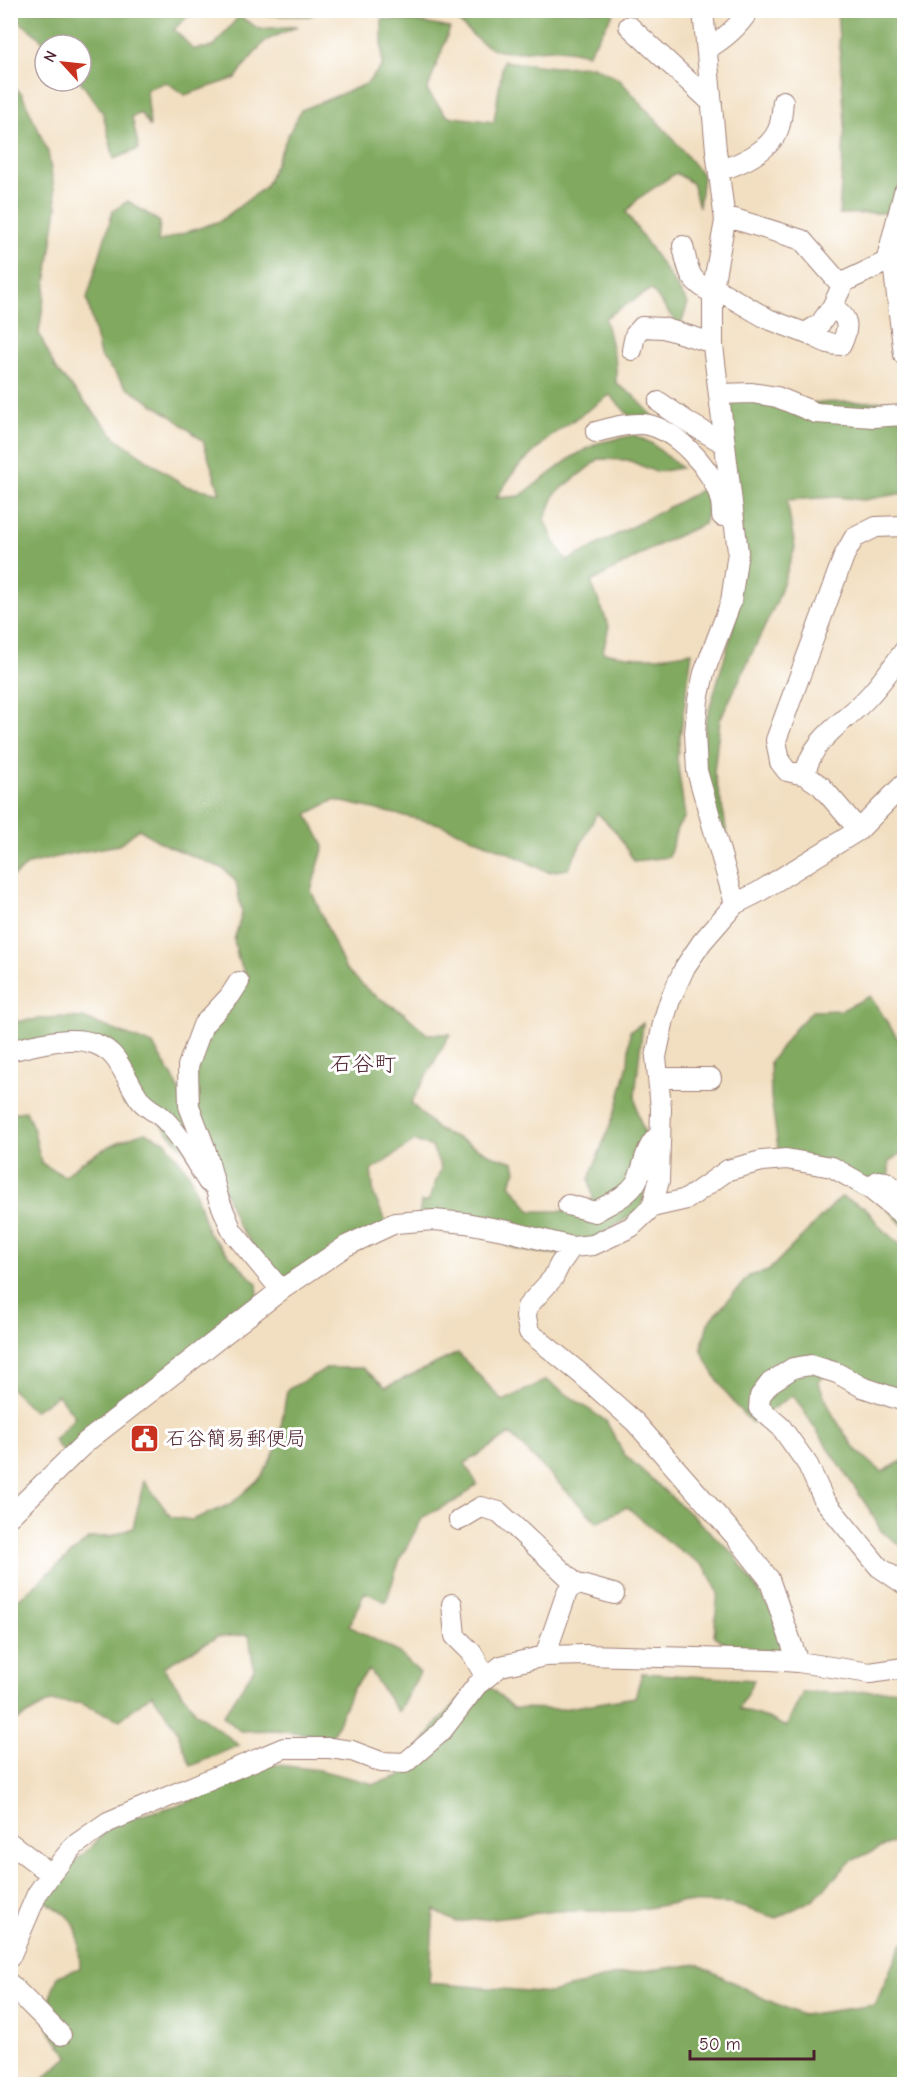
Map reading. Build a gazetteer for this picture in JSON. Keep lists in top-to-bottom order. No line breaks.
{"districts":["石谷町"],"places":{"public building":["石谷簡易郵便局"]},"scale_bar":"50 m","north":"top left"}
